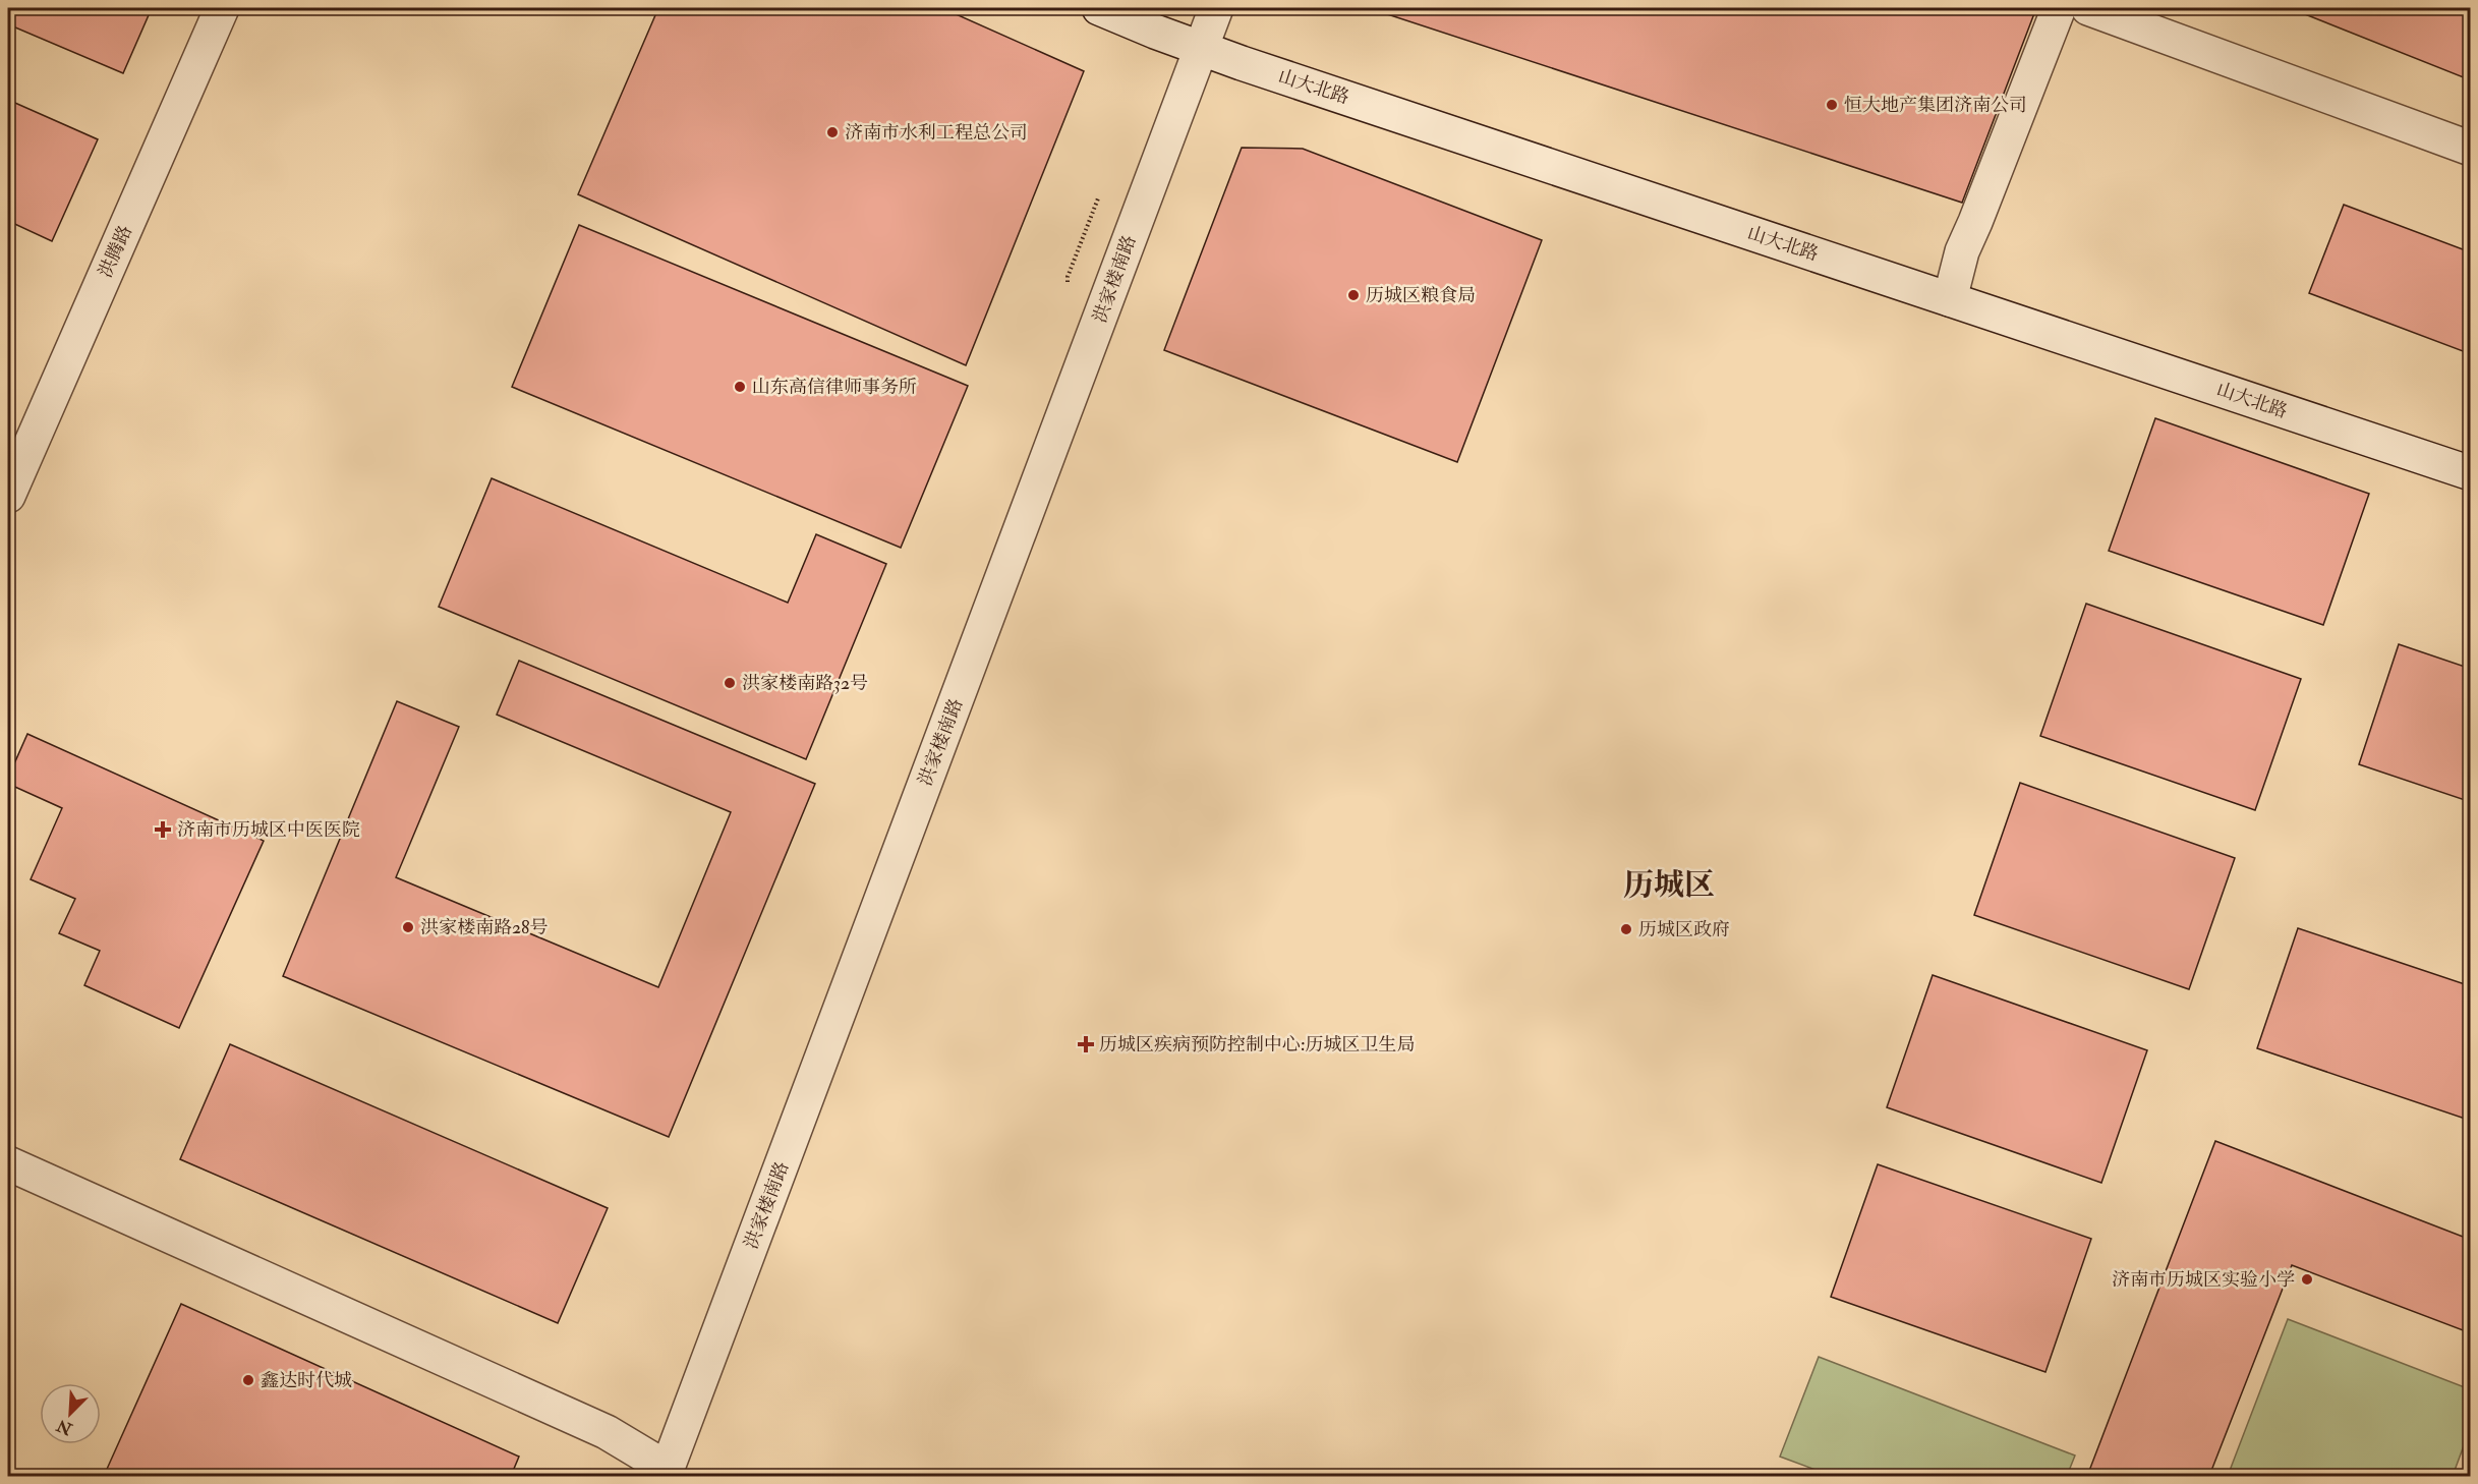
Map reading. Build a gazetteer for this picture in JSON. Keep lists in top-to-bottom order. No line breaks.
{"streets":{"street":["山大北路","洪腾路","洪家楼南路"]},"crossings":[["山大北路","洪家楼南路"]],"districts":["历城区"],"places":{"other":["恒大地产集团济南公司","济南市水利工程总公司","历城区粮食局","山东高信律师事务所","洪家楼南路32号","洪家楼南路28号","历城区政府","济南市历城区实验小学","鑫达时代城"],"health":["济南市历城区中医医院","历城区疾病预防控制中心:历城区卫生局"]},"north":"bottom left"}
